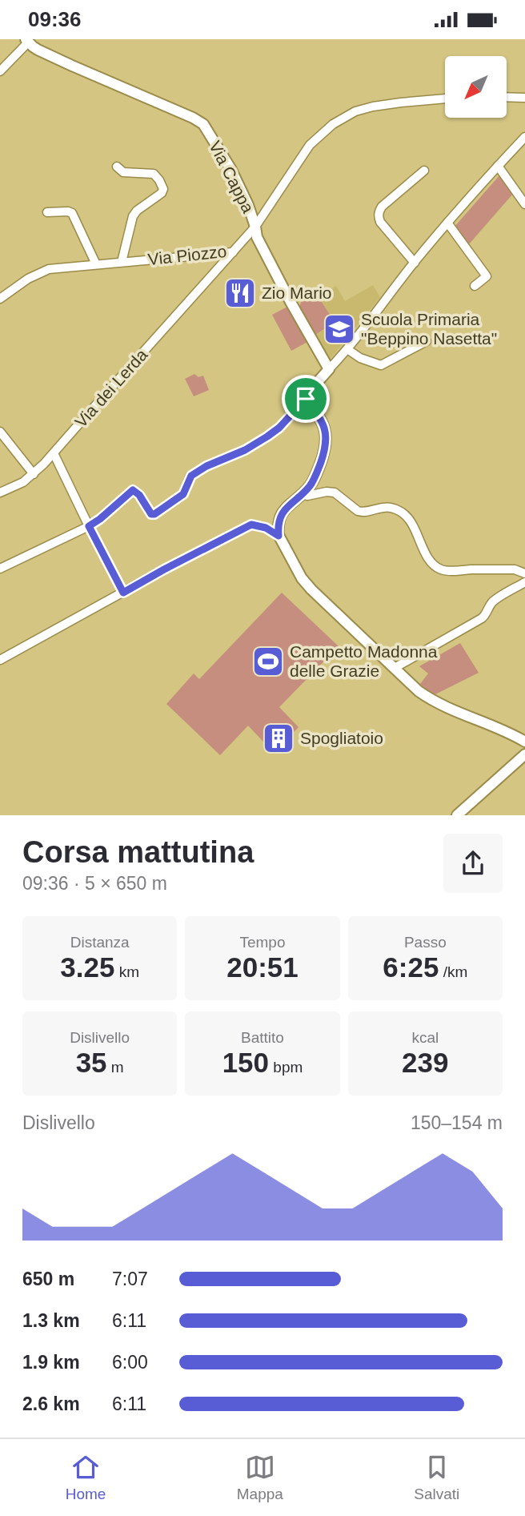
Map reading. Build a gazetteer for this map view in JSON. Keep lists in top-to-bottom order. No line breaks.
{"streets":{"street":["Via Cappa","Via Piozzo","Via dei Lerda"]},"crossings":[["Via Cappa","Via Piozzo"],["Via Piozzo","Via dei Lerda"]],"places":{"restaurant":["Zio Mario"],"school or university":["Scuola Primaria \"Beppino Nasetta\""],"sports":["Campetto Madonna delle Grazie"],"building":["Spogliatoio"]},"north":"bottom left","page":{"status":"09:36","heading":["Corsa mattutina","09:36 · 5 × 650 m"],"stats":[["Distanza","3.25 km"],["Tempo","20:51"],["Passo","6:25 /km"],["Dislivello","35 m"],["Battito","150 bpm"],["kcal","239"]],"chart":["Dislivello","150–154 m"],"list":[{"name":"650 m","note":"7:07"},{"name":"1.3 km","note":"6:11"},{"name":"1.9 km","note":"6:00"},{"name":"2.6 km","note":"6:11"}],"tabs":["Home","Mappa","Salvati"]}}
